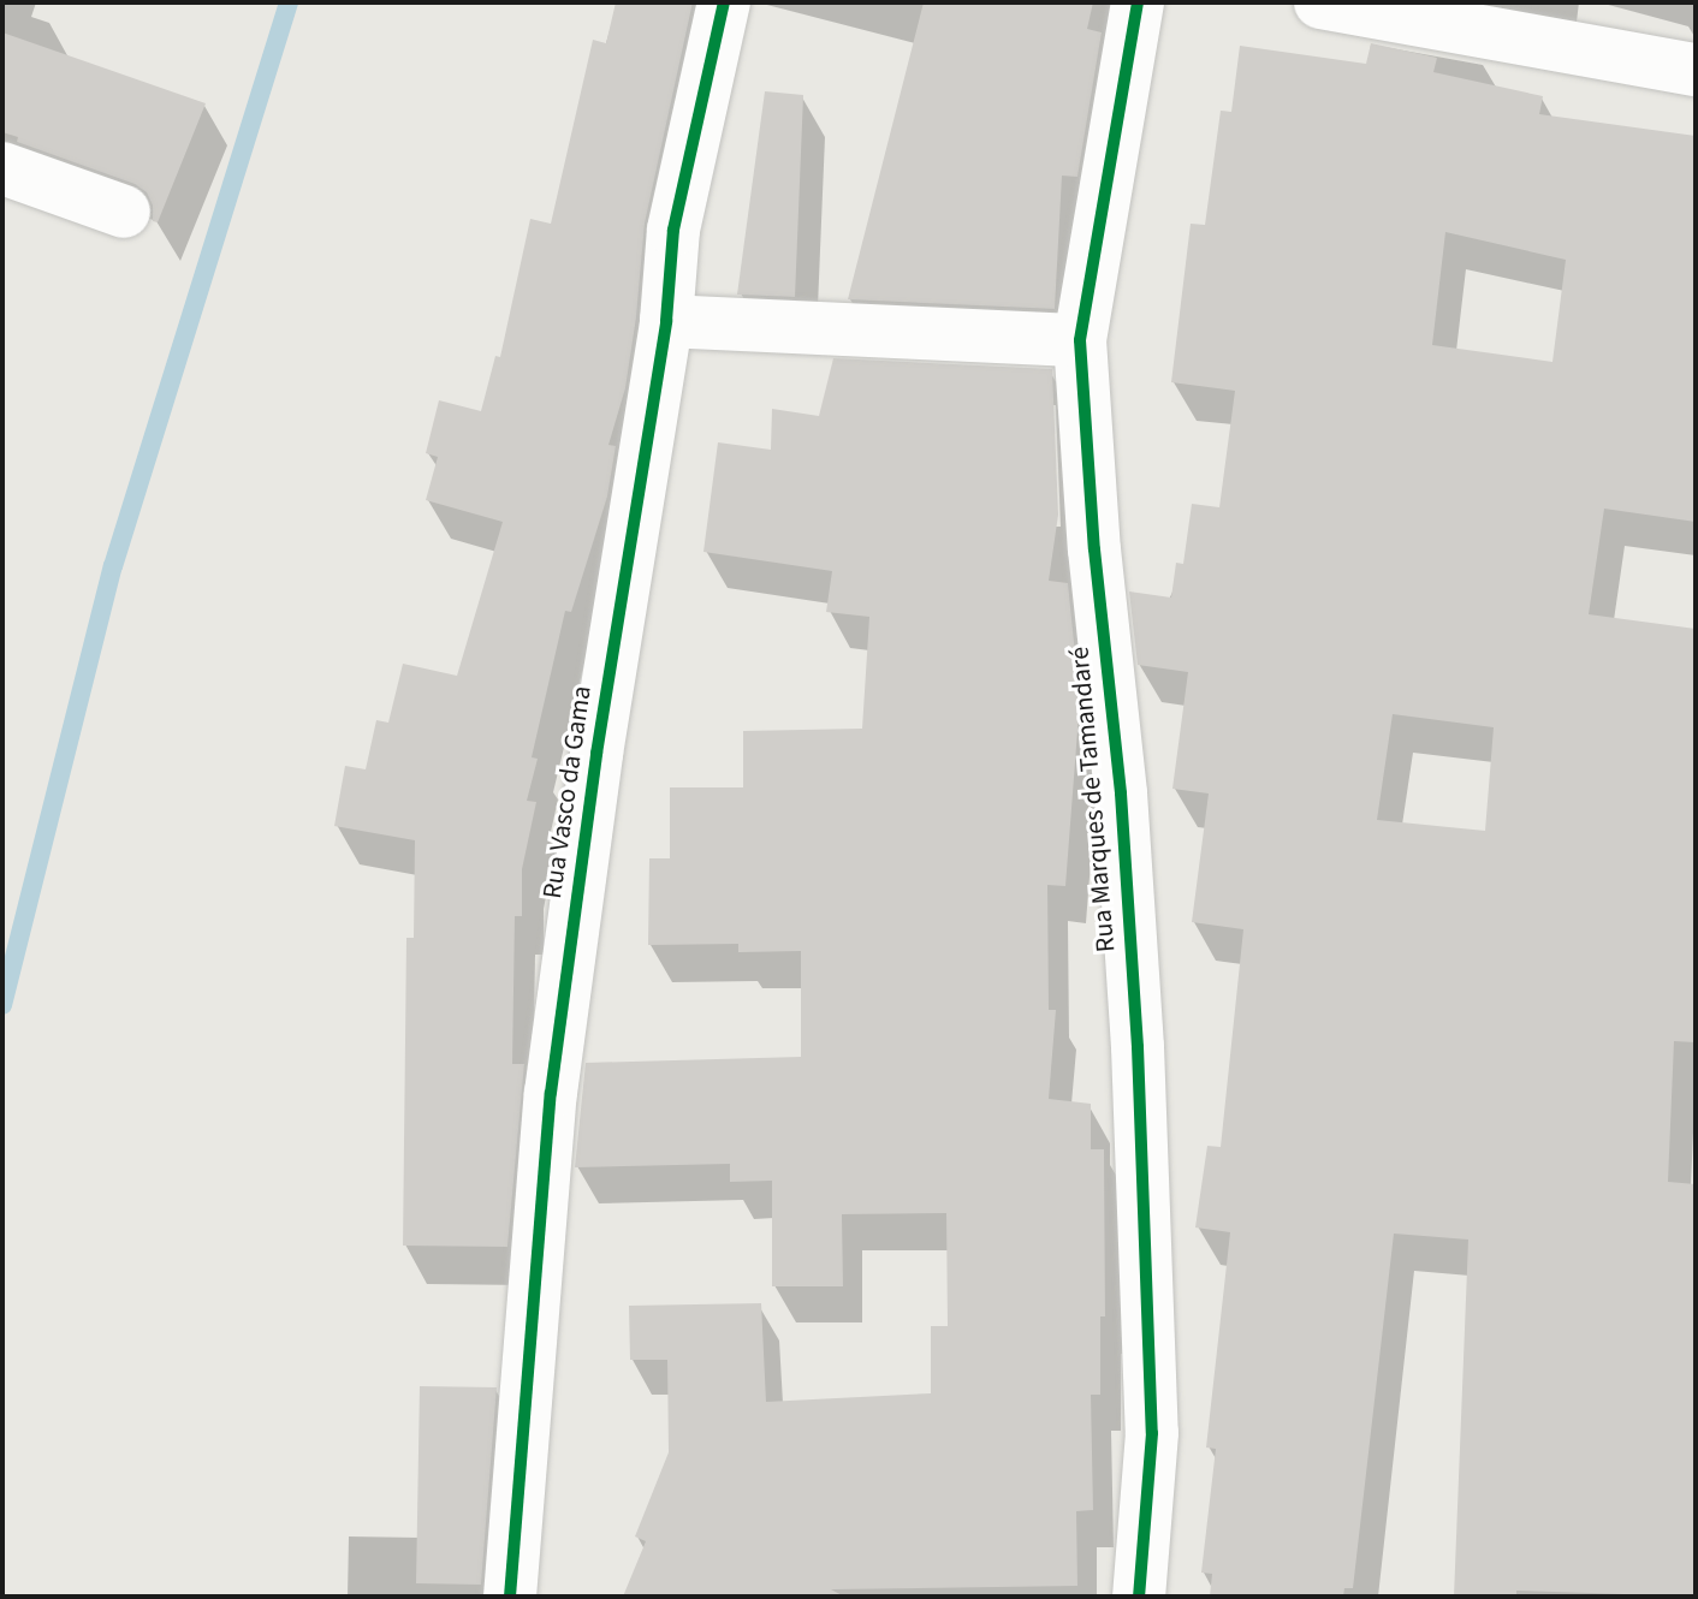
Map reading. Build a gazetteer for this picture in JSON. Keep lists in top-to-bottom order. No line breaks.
{"streets":{"street":["Rua Vasco da Gama","Rua Marques de Tamandaré"]}}
